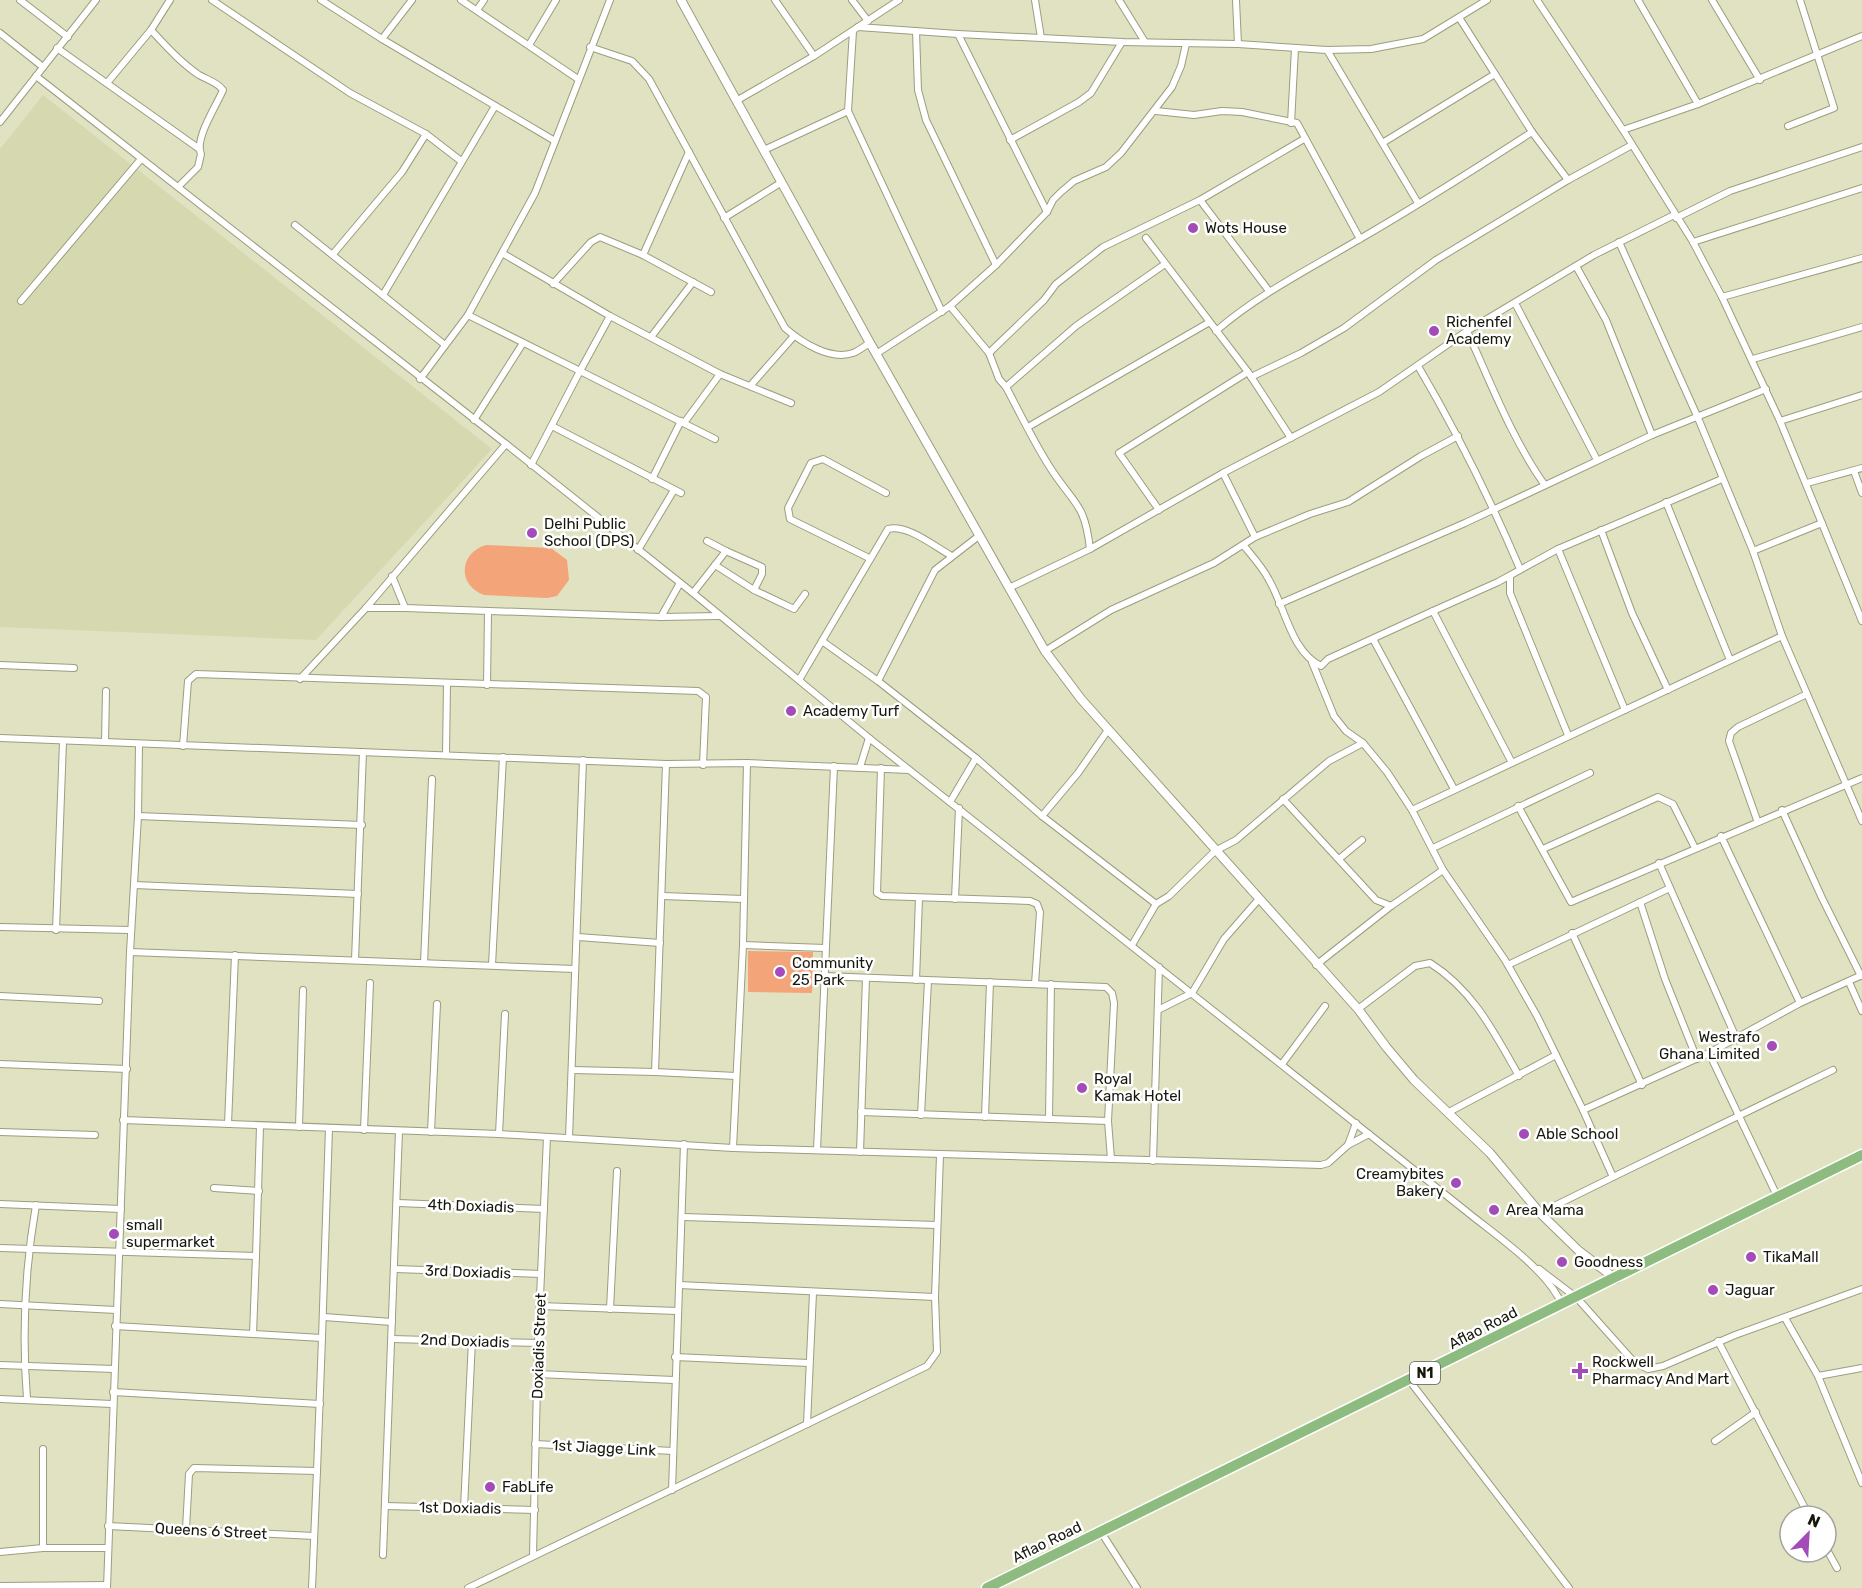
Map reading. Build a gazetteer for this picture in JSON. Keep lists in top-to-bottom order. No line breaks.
{"streets":{"highway":["Aflao Road","N1"],"street":["4th Doxiadis","3rd Doxiadis","2nd Doxiadis","Doxiadis Street","1st Jiagge Link","1st Doxiadis","Queens 6 Street"]},"crossings":[["4th Doxiadis","Doxiadis Street"],["3rd Doxiadis","Doxiadis Street"],["2nd Doxiadis","Doxiadis Street"],["Doxiadis Street","1st Jiagge Link"],["Doxiadis Street","1st Doxiadis"]],"places":{"other":["Wots House","Richenfel Academy","Delhi Public School (DPS)","Academy Turf","Community 25 Park","Westrafo Ghana Limited","Royal Kamak Hotel","Able School","Creamybites Bakery","Area Mama","small supermarket","TikaMall","Goodness","Jaguar","FabLife"],"health":["Rockwell Pharmacy And Mart"]},"north":"top right"}
